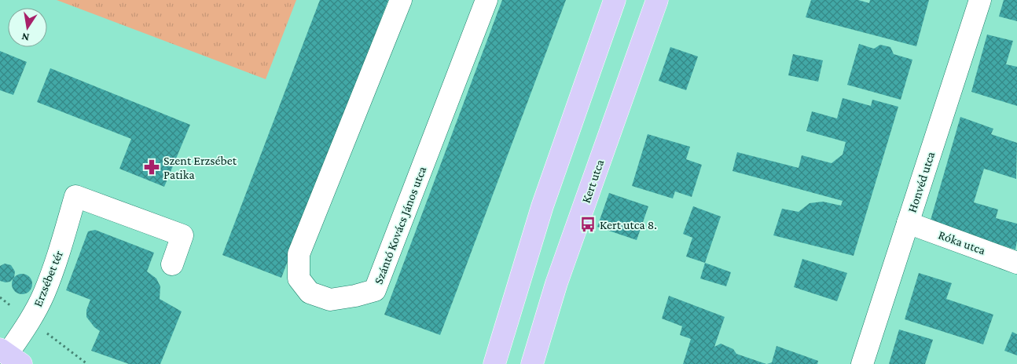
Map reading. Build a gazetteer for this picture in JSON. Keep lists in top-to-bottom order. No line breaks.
{"streets":{"main road":["Kert utca"],"street":["Honvéd utca","Szántó Kovács János utca","Róka utca","Erzsébet tér"]},"crossings":[["Honvéd utca","Róka utca"]],"places":{"pharmacy":["Szent Erzsébet Patika"],"bus stop":["Kert utca 8."]},"north":"bottom"}
